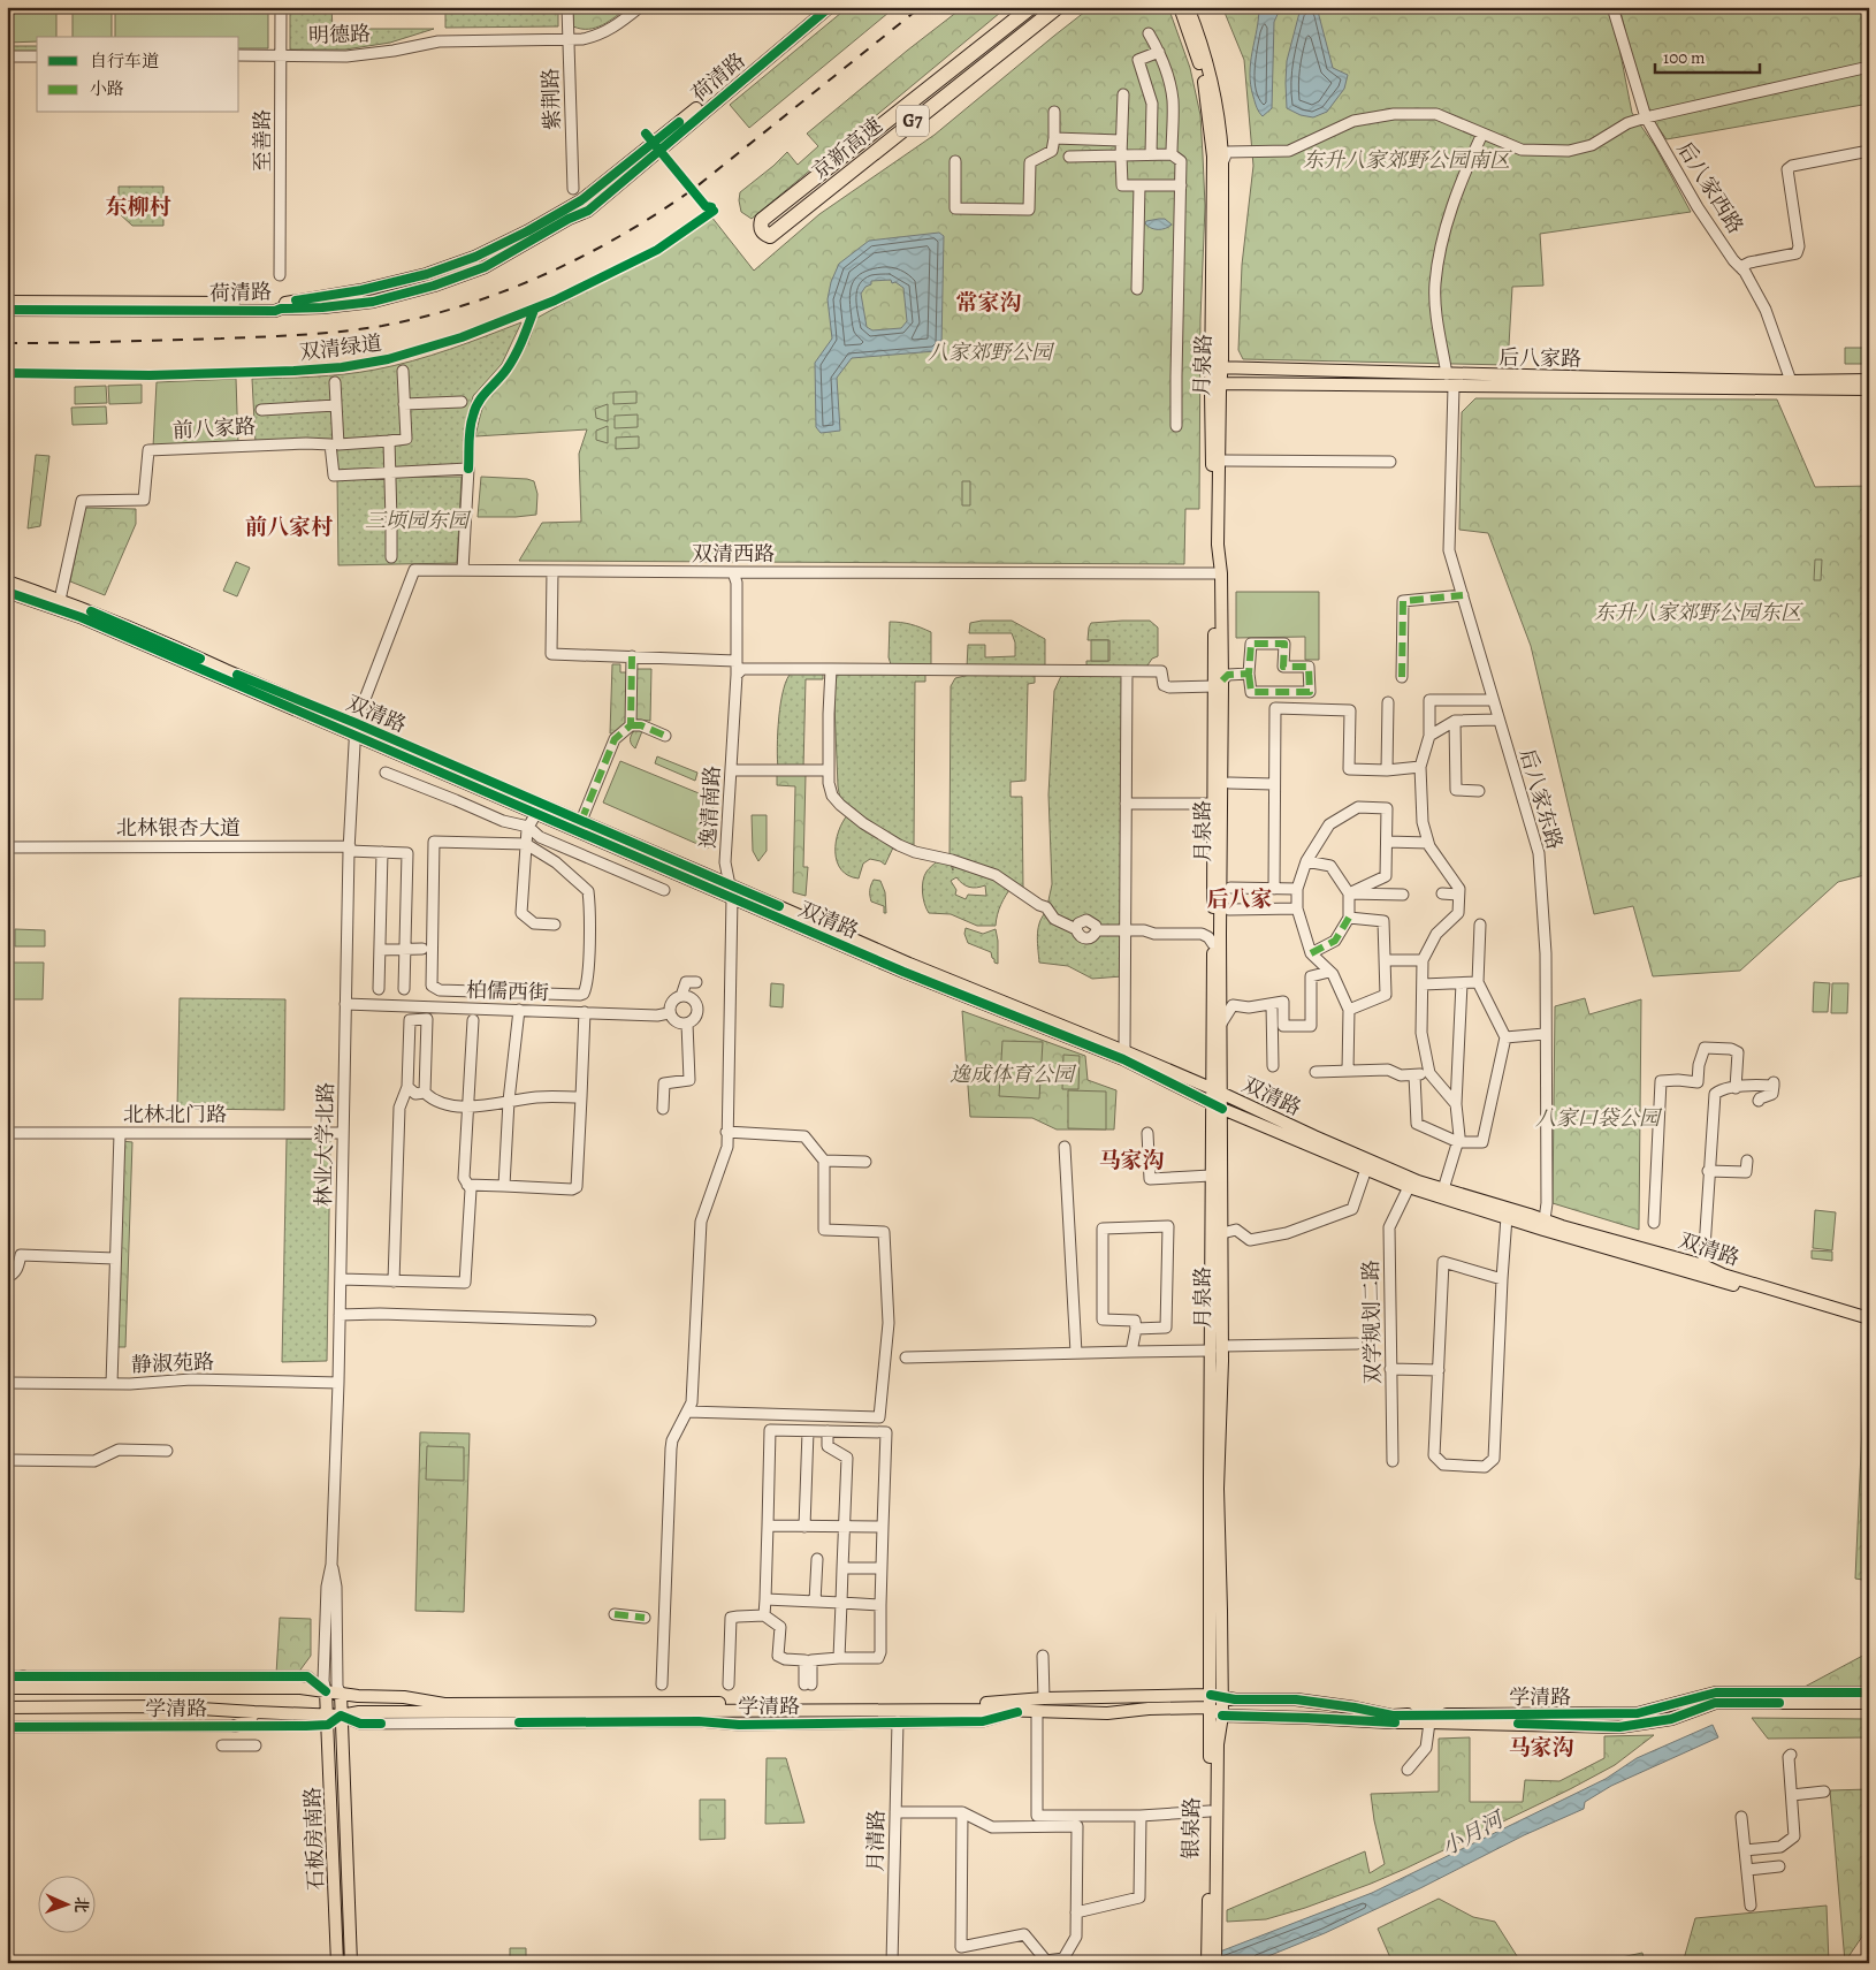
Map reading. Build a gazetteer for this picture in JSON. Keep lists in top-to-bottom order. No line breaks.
{"streets":{"highway":["G7","京新高速"],"main road":["荷清路","后八家路","月泉路","双清路","学清路","银泉路","石板房南路"],"street":["明德路","紫荆路","至善路","后八家西路","前八家路","双清西路","后八家东路","逸清南路","北林银杏大道","柏儒西街","北林北门路","林业大学北路","双学规划二路","静淑苑路","月清路"],"cycle path":["双清绿道"]},"crossings":[["明德路","紫荆路"],["明德路","至善路"],["后八家西路","后八家路"],["后八家路","月泉路"],["后八家路","后八家东路"],["月泉路","双清西路"],["月泉路","双清路"],["月泉路","学清路"],["月泉路","银泉路"],["前八家路","双清西路"],["前八家路","双清路"],["双清西路","双清路"],["双清西路","逸清南路"],["双清西路","林业大学北路"],["双清路","后八家东路"],["双清路","逸清南路"],["双清路","林业大学北路"],["双清路","双学规划二路"],["北林银杏大道","林业大学北路"],["柏儒西街","林业大学北路"],["北林北门路","林业大学北路"],["林业大学北路","静淑苑路"],["林业大学北路","学清路"],["林业大学北路","石板房南路"],["学清路","银泉路"],["学清路","石板房南路"],["学清路","月清路"]],"districts":["东柳村","常家沟","前八家村","后八家","马家沟","马家沟"],"water":["小月河"],"parks":["东升八家郊野公园南区","八家郊野公园","三顷园东园","东升八家郊野公园东区","逸成体育公园","八家口袋公园"],"legend":["自行车道","小路"],"scale_bar":"100 m","north":"right"}
